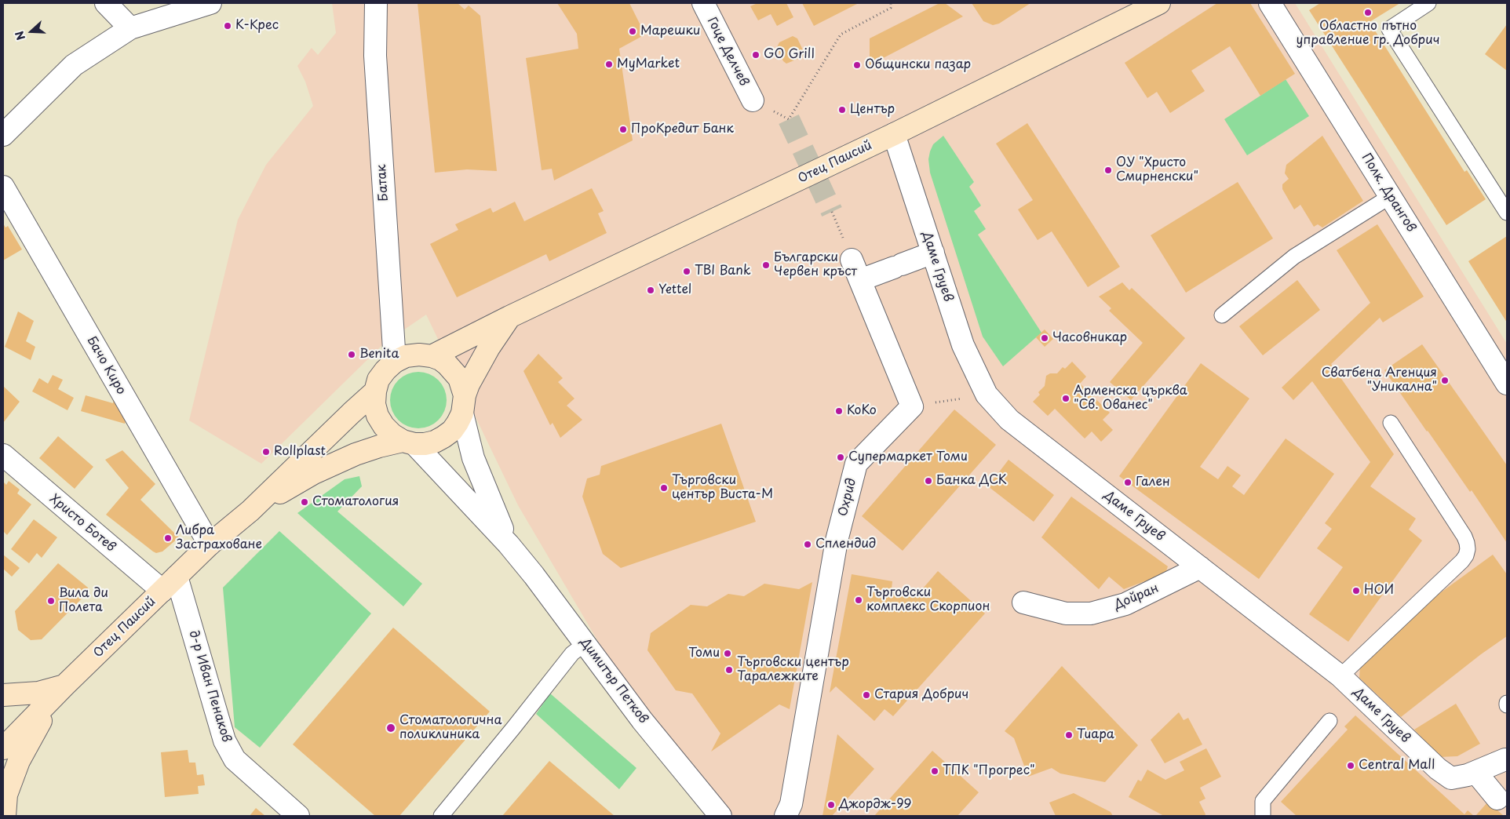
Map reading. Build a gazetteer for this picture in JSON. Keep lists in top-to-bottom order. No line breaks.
{"streets":{"street":["Гоце Делчев","Отец Паисий","Батак","Полк. Дрангов","Даме Груев","Бачо Киро","Охрид","Христо Ботев","Дойран","Димитър Петков","д-р Иван Пенаков"]},"crossings":[["Отец Паисий","Батак"],["Отец Паисий","Даме Груев"],["Отец Паисий","Бачо Киро"],["Отец Паисий","Христо Ботев"],["Отец Паисий","Димитър Петков"],["Отец Паисий","д-р Иван Пенаков"],["Батак","Димитър Петков"],["Даме Груев","Дойран"],["Христо Ботев","д-р Иван Пенаков"]],"places":["Областно пътно управление гр. Добрич","К-Крес","Марешки","GO Grill","MyMarket","Общински пазар","Център","ПроКредит Банк","ОУ \"Христо Смирненски\"","Български Червен кръст","TBI Bank","Yettel","Часовникар","Benita","Сватбена Агенция \"Уникална\"","Арменска църква \"Св. Ованес\"","КоКо","Rollplast","Супермаркет Томи","Банка ДСК","Гален","Търговски център Виста-М","Стоматология","Либра Застраховане","Сплендид","НОИ","Търговски комплекс Скорпион","Вила ди Полета","Томи","Търговски център Таралежките","Стария Добрич","Стоматологична поликлиника","Тиара","Central Mall","ТПК \"Прогрес\"","Джордж-99"],"north":"left"}
